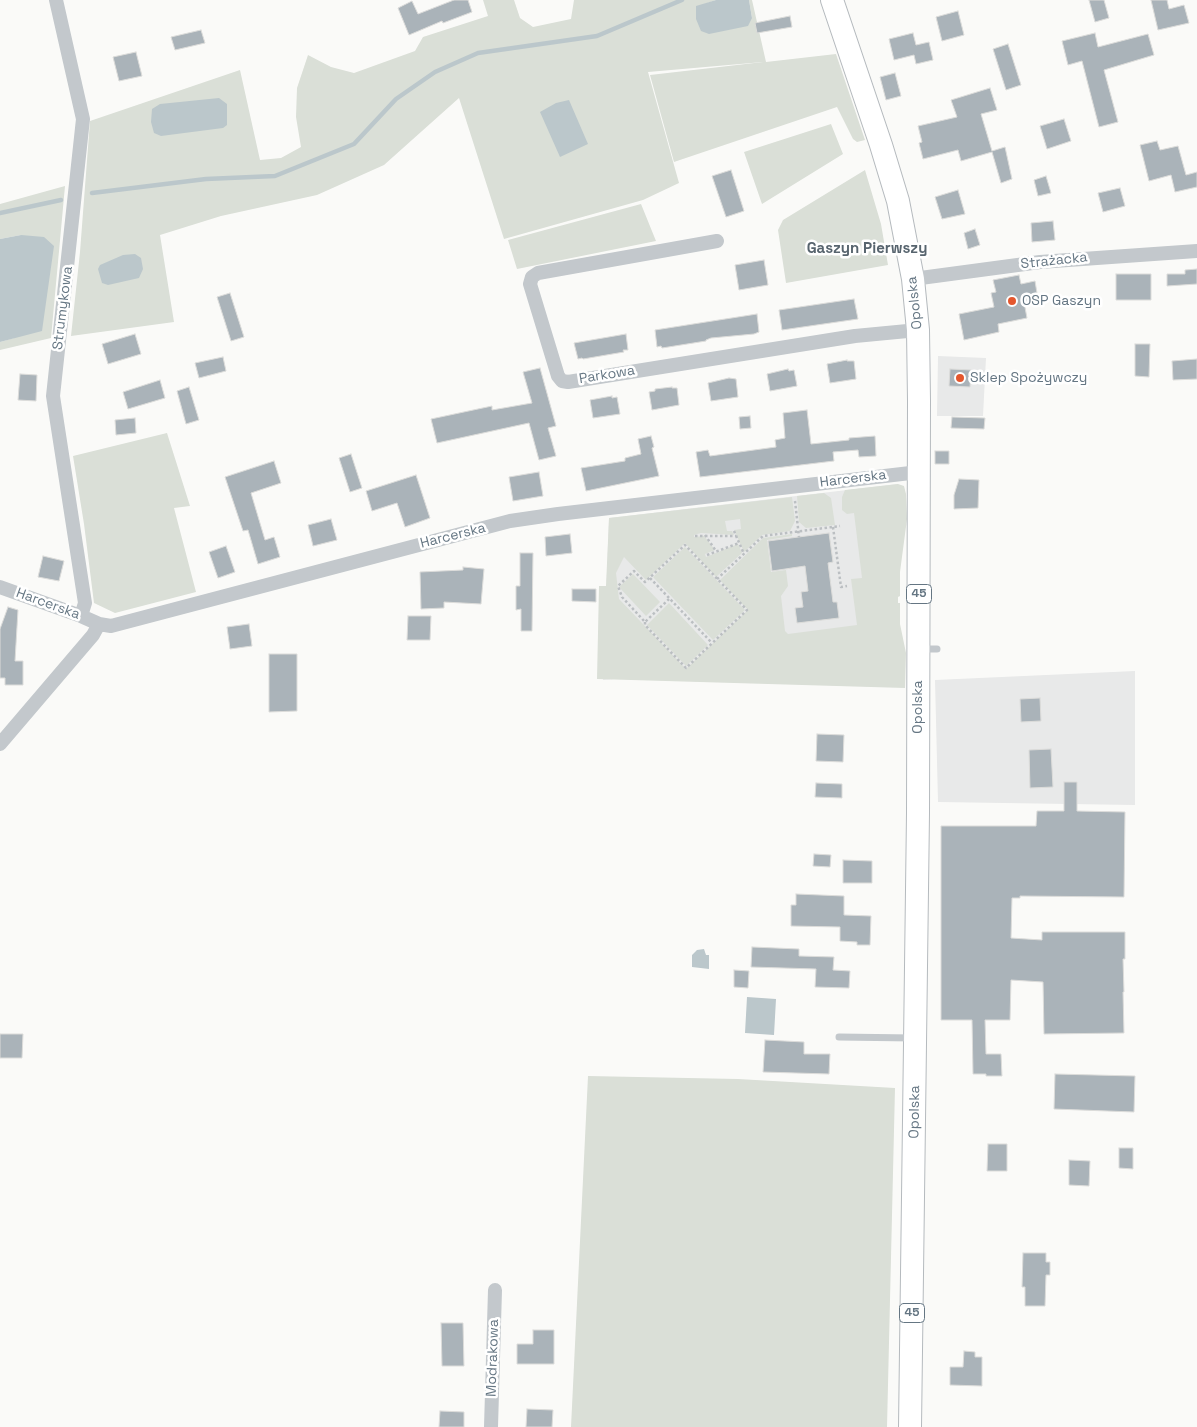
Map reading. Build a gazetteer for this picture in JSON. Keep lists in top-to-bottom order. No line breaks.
{"streets":{"main road":["Opolska","45"],"street":["Strażacka","Strumykowa","Parkowa","Harcerska","Modrakowa"]},"crossings":[["Strażacka","Opolska"],["Opolska","Parkowa"],["Opolska","Harcerska"],["Strumykowa","Harcerska"]],"districts":["Gaszyn Pierwszy"],"places":["OSP Gaszyn","Sklep Spożywczy"]}
